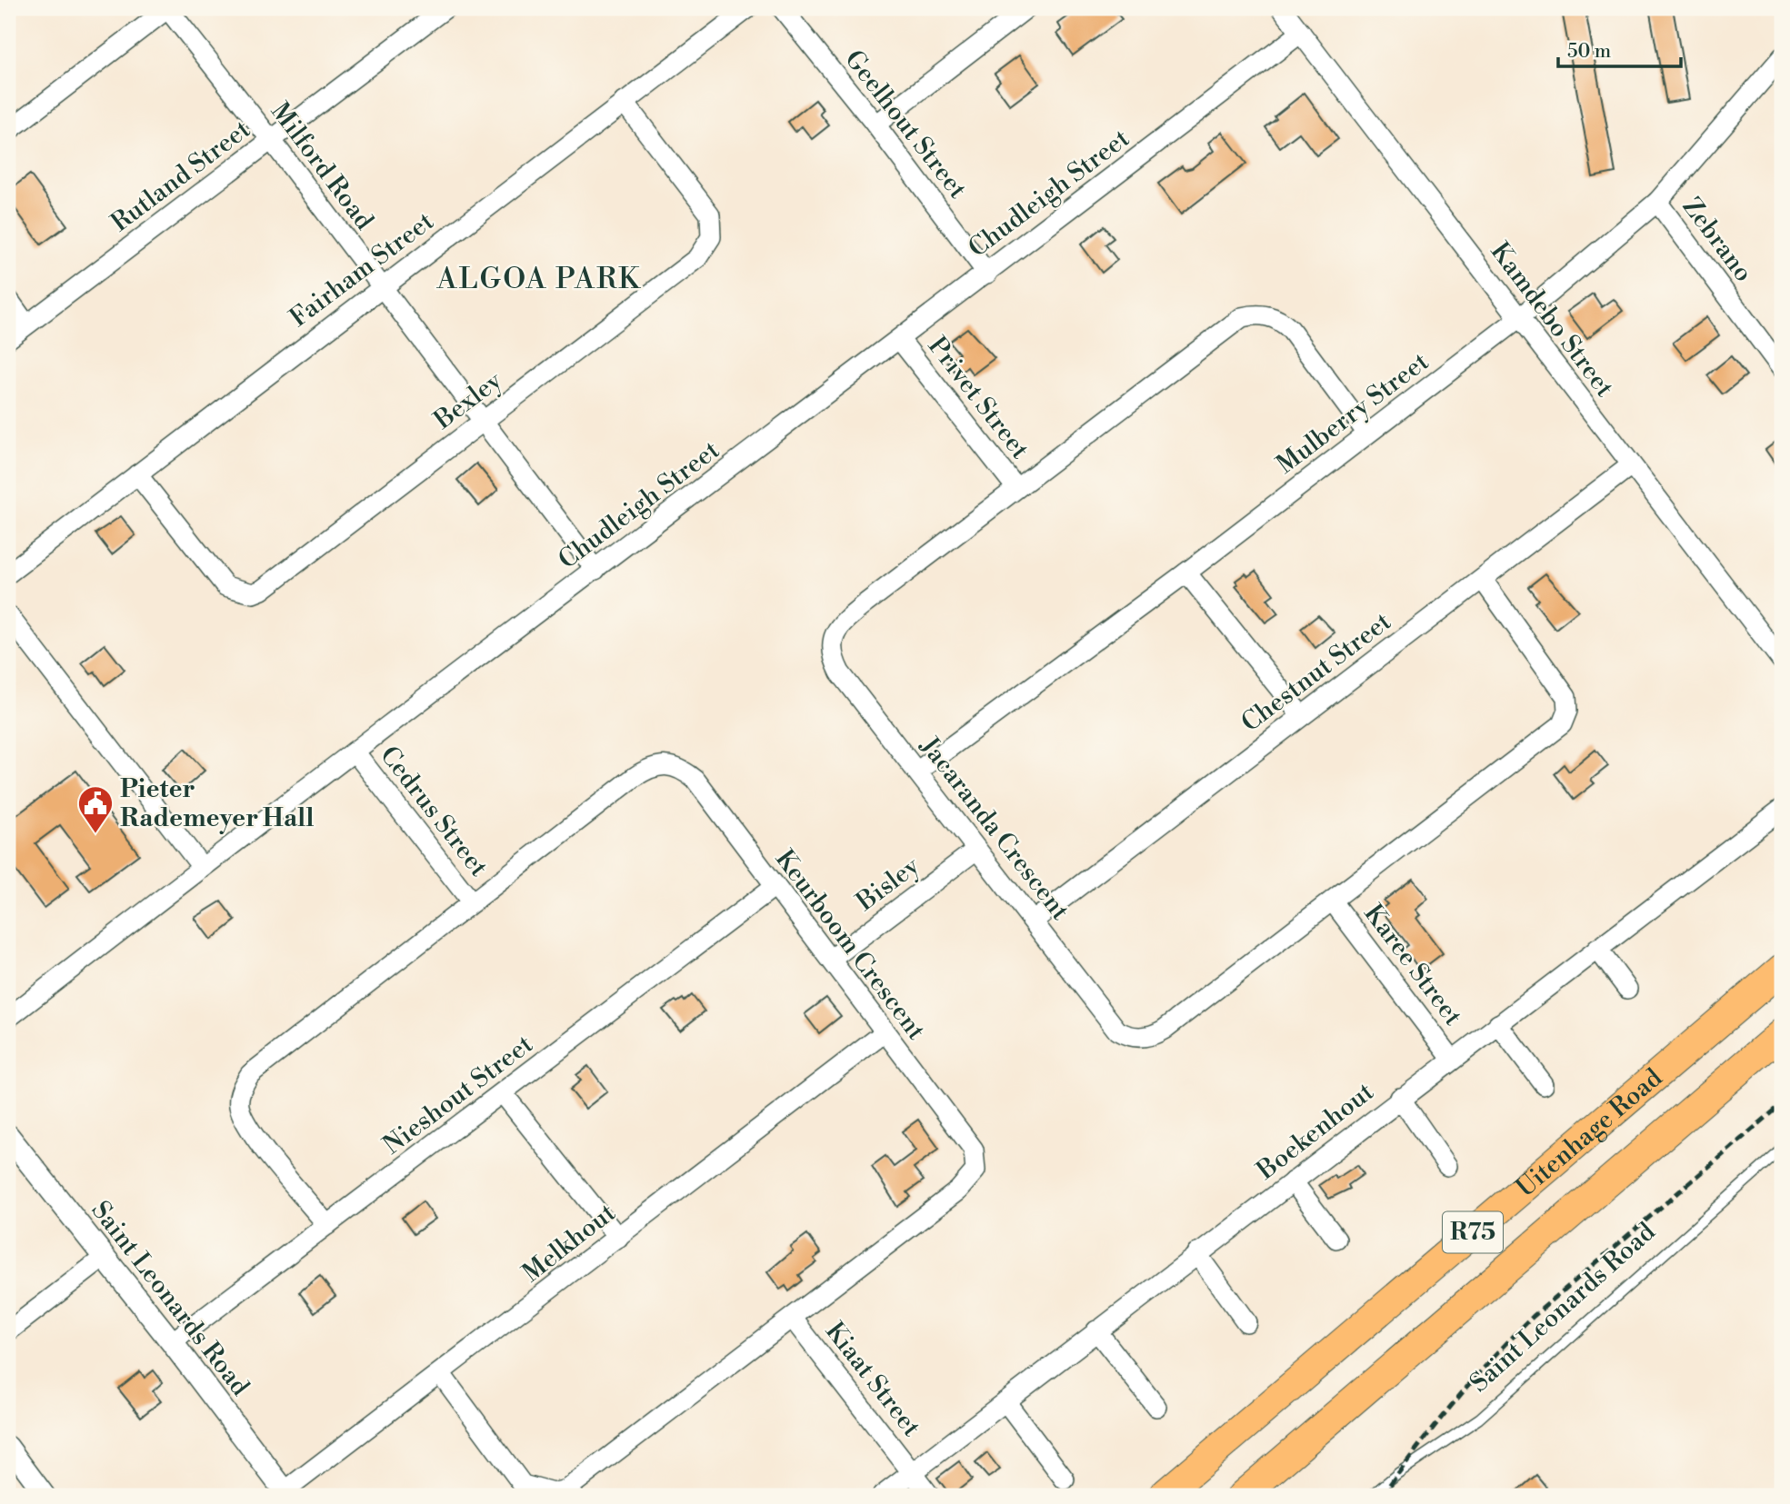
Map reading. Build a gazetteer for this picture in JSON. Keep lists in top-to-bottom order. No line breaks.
{"streets":{"main road":["Uitenhage Road","R75"],"street":["Geelhout Street","Milford Road","Rutland Street","Chudleigh Street","Zebrano","Fairham Street","Kamdebo Street","Privet Street","Bexley","Mulberry Street","Chestnut Street","Cedrus Street","Jacaranda Crescent","Bisley","Keurboom Crescent","Karee Street","Nieshout Street","Boekenhout","Melkhout","Saint Leonards Road","Kiaat Street"]},"crossings":[["Geelhout Street","Chudleigh Street"],["Milford Road","Rutland Street"],["Milford Road","Chudleigh Street"],["Milford Road","Fairham Street"],["Milford Road","Bexley"],["Chudleigh Street","Kamdebo Street"],["Chudleigh Street","Privet Street"],["Chudleigh Street","Cedrus Street"],["Zebrano","Mulberry Street"],["Fairham Street","Bexley"],["Kamdebo Street","Mulberry Street"],["Kamdebo Street","Chestnut Street"],["Privet Street","Jacaranda Crescent"],["Mulberry Street","Jacaranda Crescent"],["Chestnut Street","Jacaranda Crescent"],["Cedrus Street","Keurboom Crescent"],["Jacaranda Crescent","Bisley"],["Jacaranda Crescent","Karee Street"],["Bisley","Keurboom Crescent"],["Keurboom Crescent","Nieshout Street"],["Keurboom Crescent","Melkhout"],["Keurboom Crescent","Kiaat Street"],["Karee Street","Boekenhout"],["Nieshout Street","Saint Leonards Road"],["Boekenhout","Kiaat Street"],["Melkhout","Saint Leonards Road"]],"districts":["ALGOA PARK"],"places":{"public building":["Pieter Rademeyer Hall"]},"scale_bar":"50 m"}
